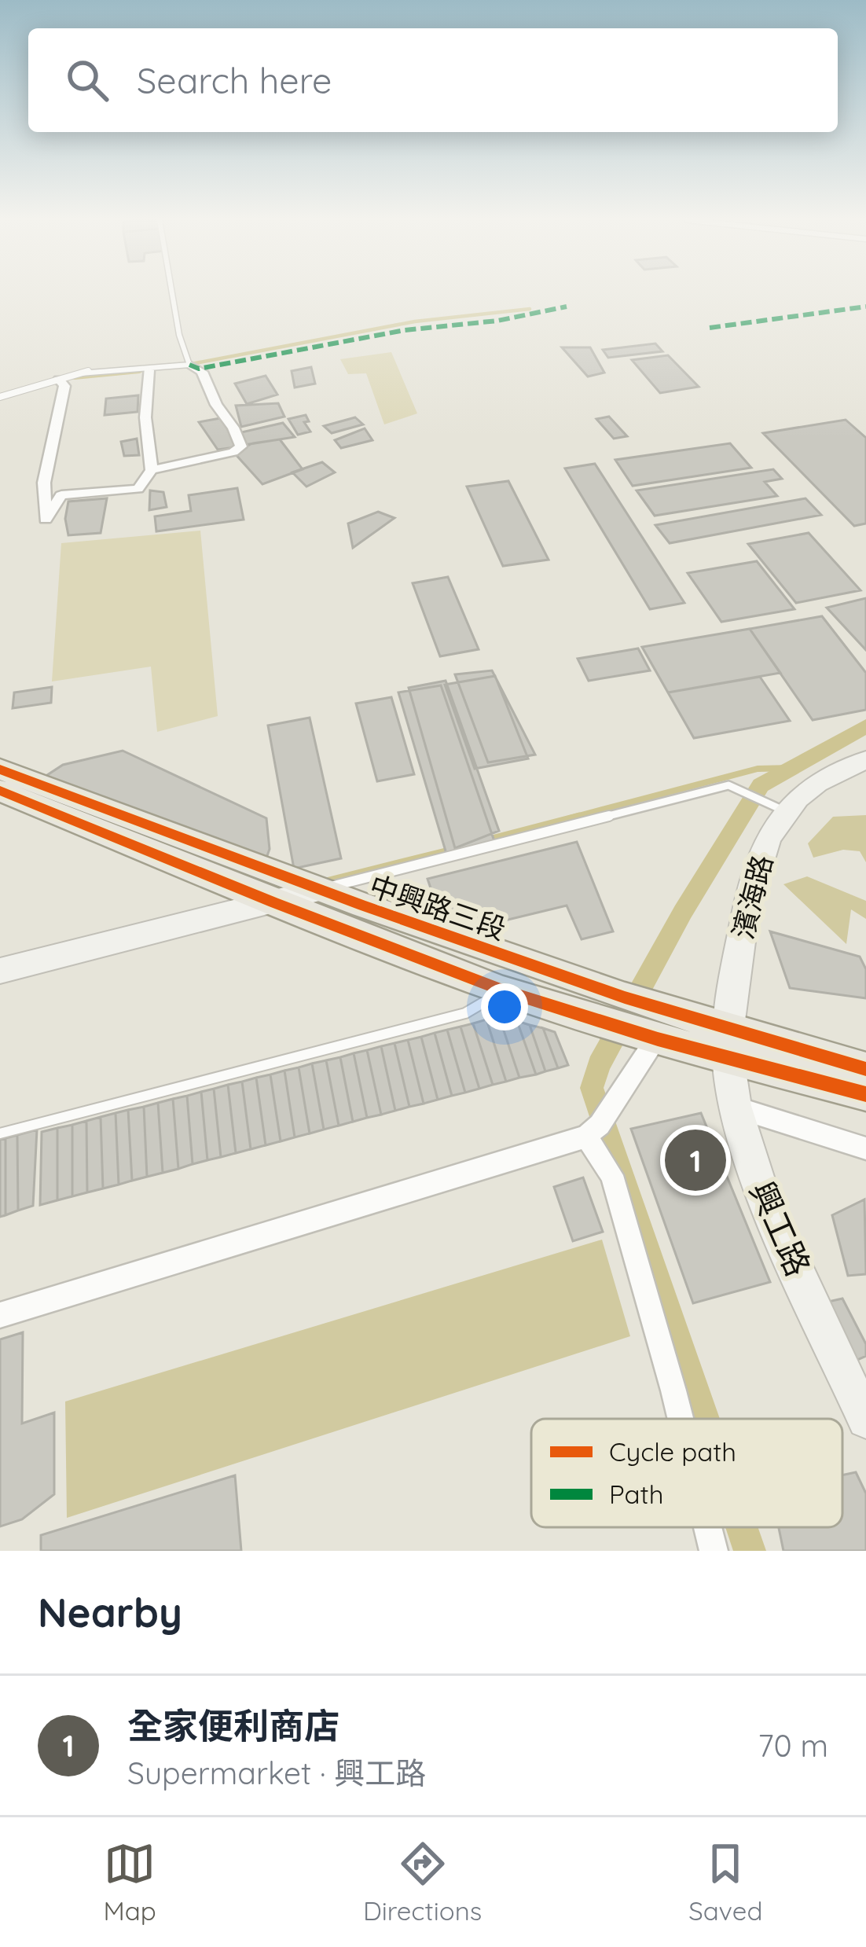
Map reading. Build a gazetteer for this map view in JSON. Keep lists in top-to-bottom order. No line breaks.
{"streets":{"main road":["中興路三段"],"street":["濱海路","興工路"]},"crossings":[["濱海路","中興路三段"],["濱海路","興工路"],["中興路三段","興工路"]],"legend":["Cycle path","Path"],"page":{"search":"Search here","pins":"1","heading":"Nearby","list":[{"mark":"1","name":"全家便利商店","note":"Supermarket · 興工路","value":"70 m"}],"nav":["Map","Directions","Saved"]}}
